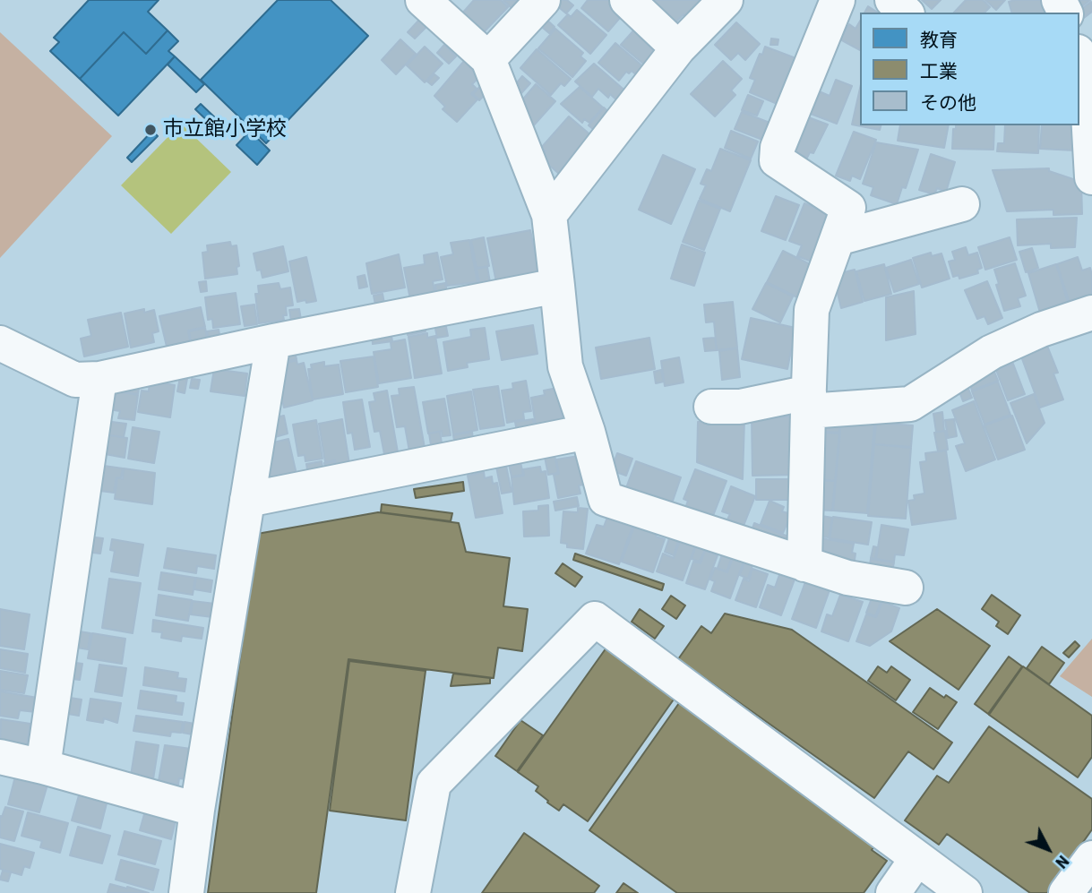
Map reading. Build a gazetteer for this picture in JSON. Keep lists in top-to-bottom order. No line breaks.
{"places":["市立館小学校"],"legend":["教育","工業","その他"],"north":"bottom right"}
